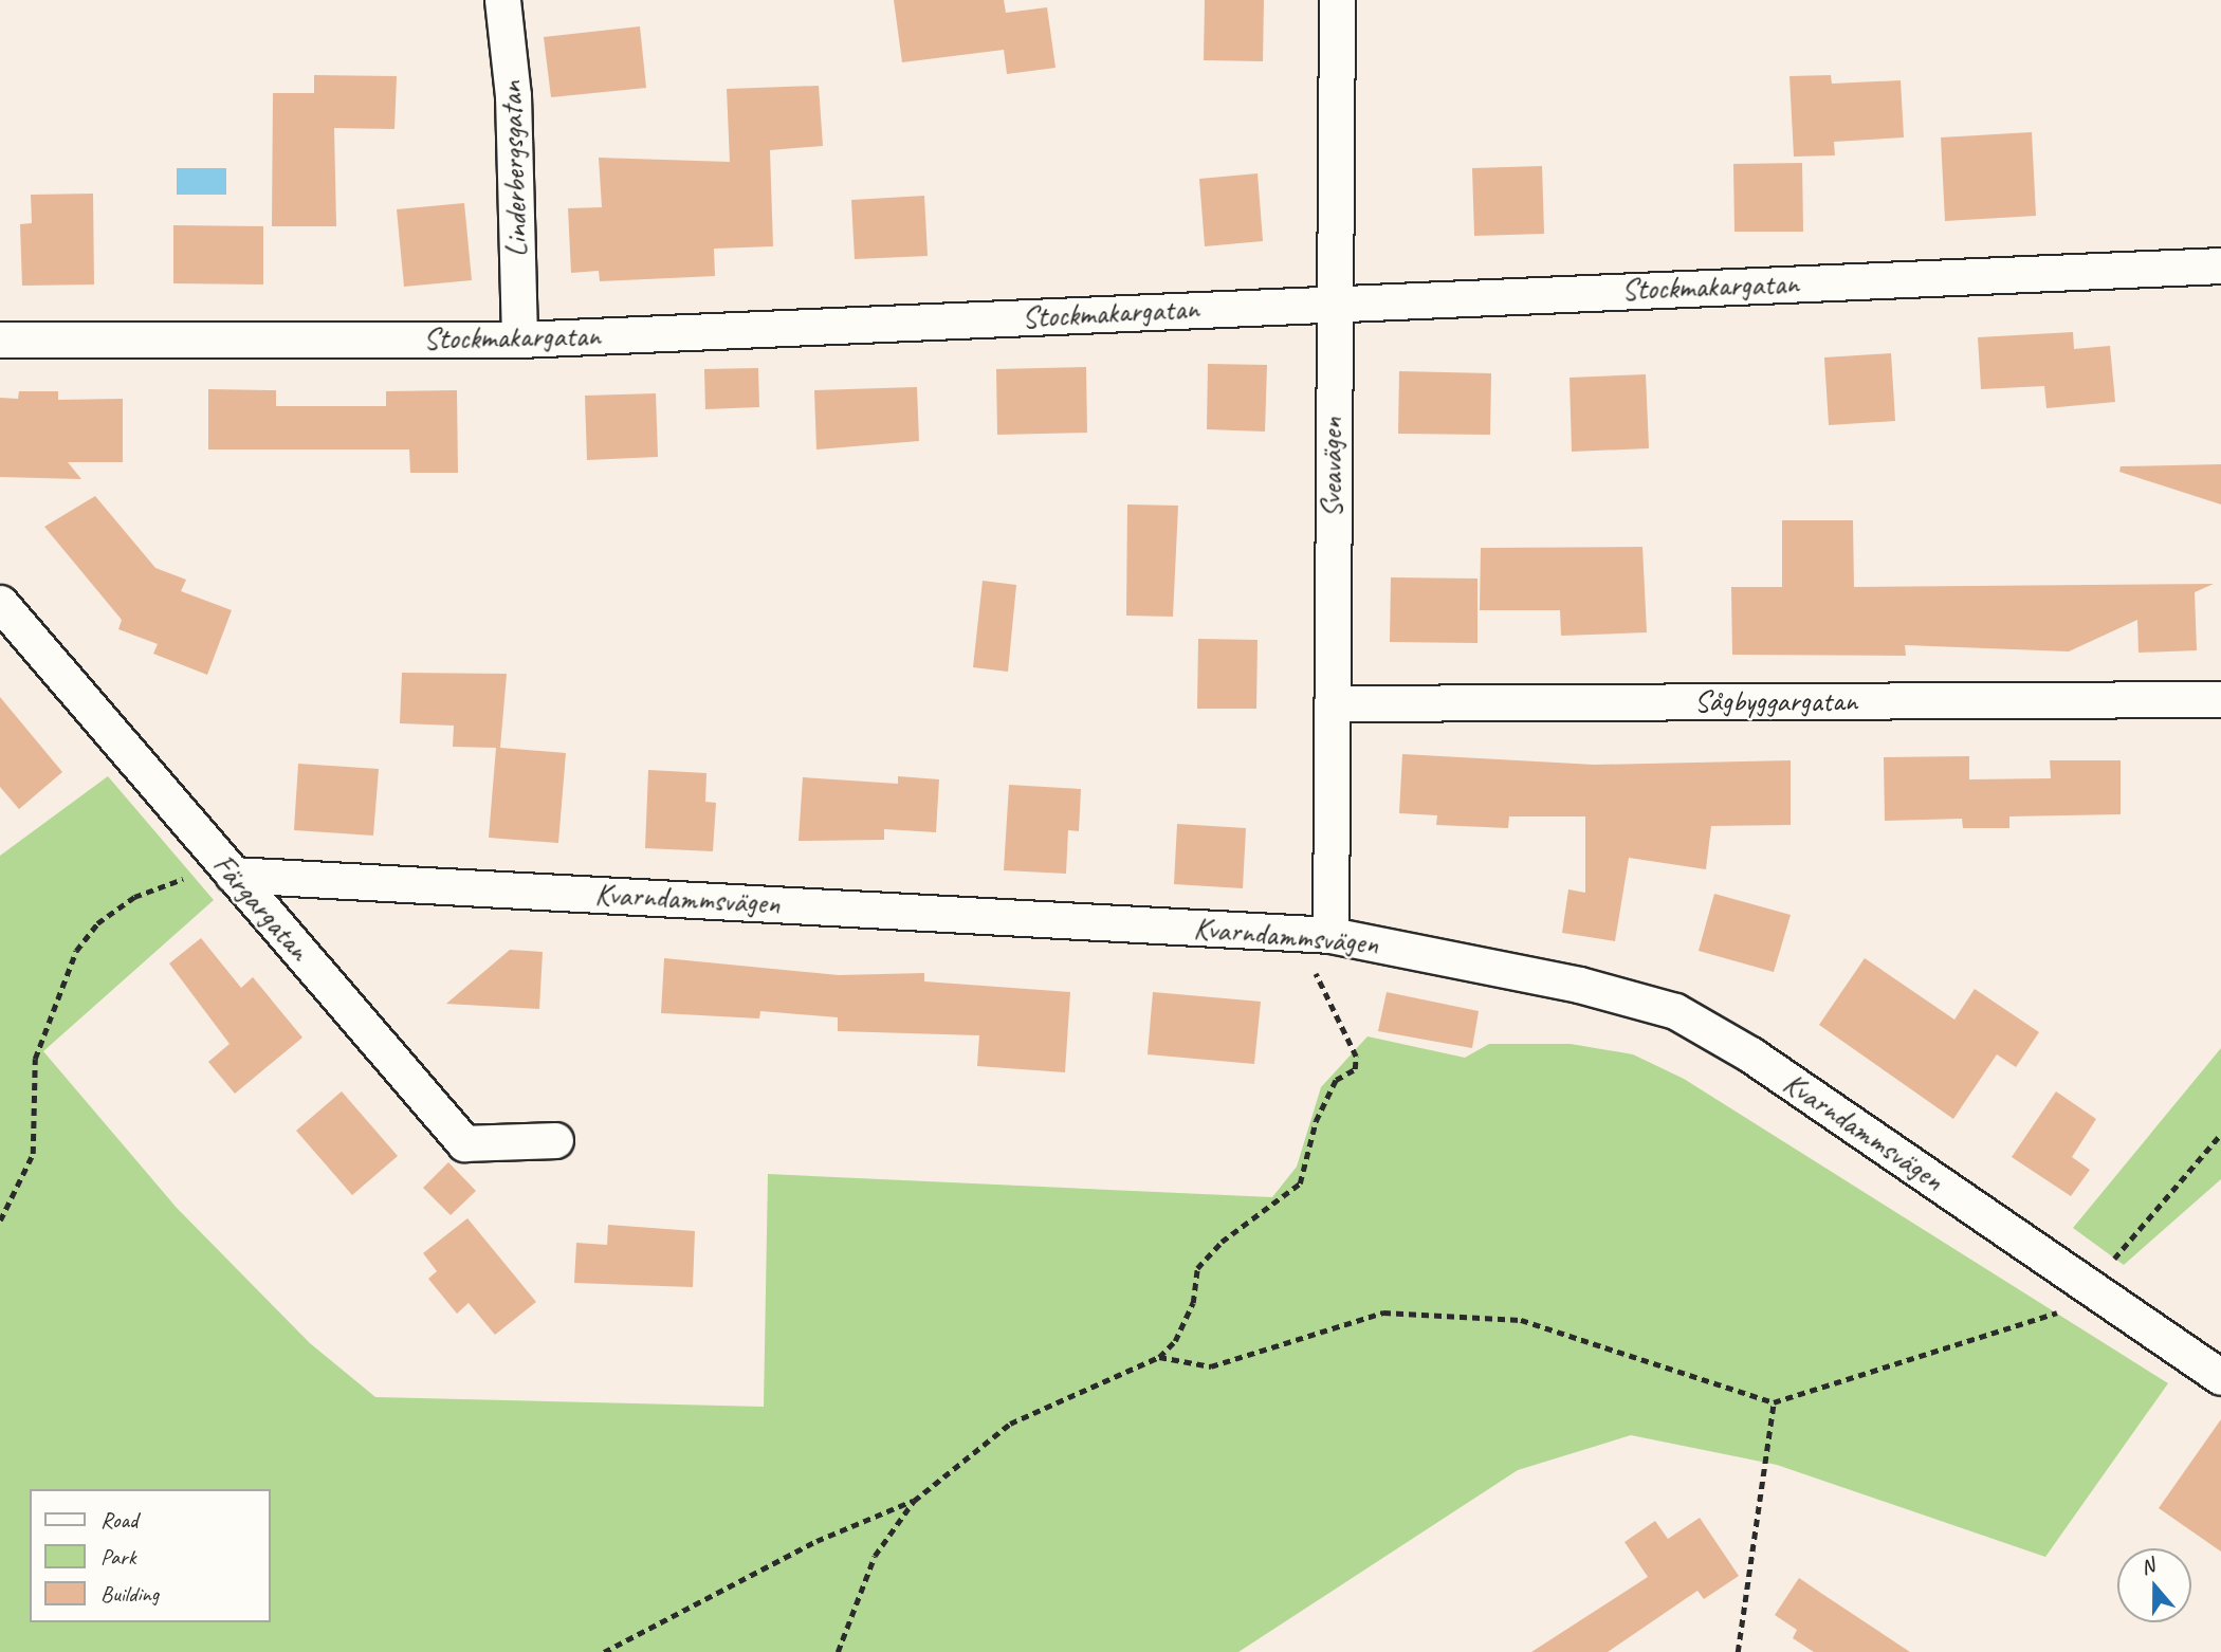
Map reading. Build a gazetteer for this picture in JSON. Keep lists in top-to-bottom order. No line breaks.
{"streets":{"street":["Linderbergsgatan","Stockmakargatan","Sveavägen","Sågbyggargatan","Kvarndammsvägen","Färgargatan"]},"crossings":[["Linderbergsgatan","Stockmakargatan"],["Stockmakargatan","Sveavägen"],["Sveavägen","Sågbyggargatan"],["Sveavägen","Kvarndammsvägen"],["Kvarndammsvägen","Färgargatan"]],"legend":["Road","Park","Building"],"north":"top"}
